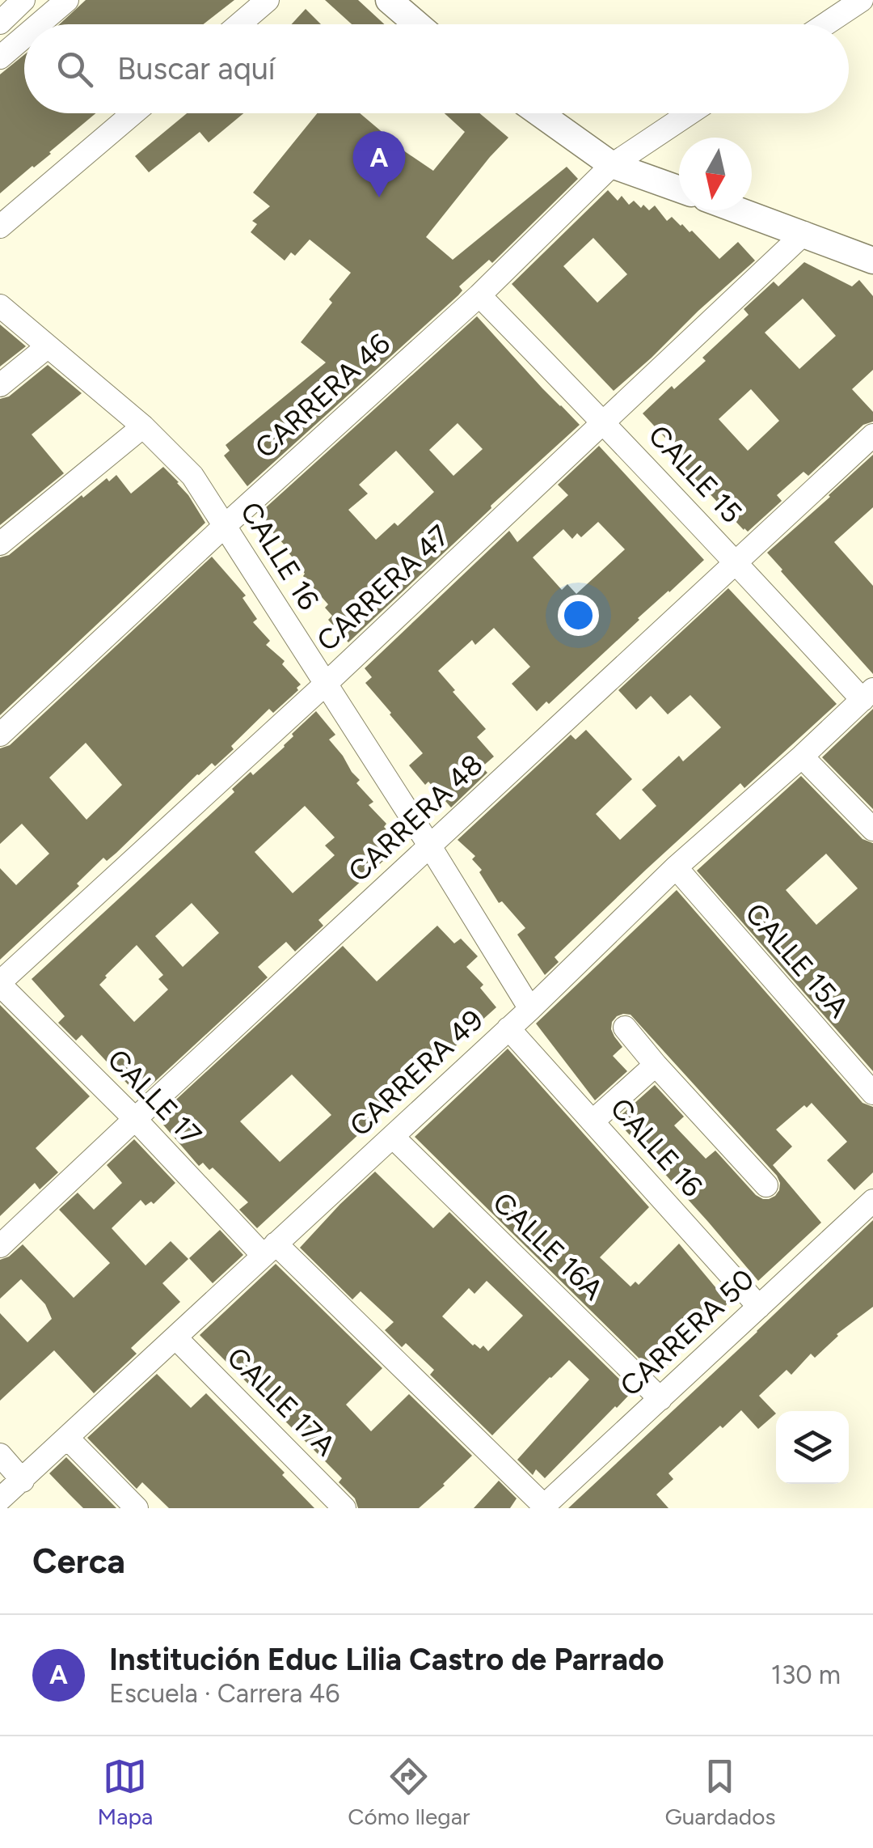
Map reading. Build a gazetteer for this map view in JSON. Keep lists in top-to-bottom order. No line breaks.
{"streets":{"street":["CARRERA 46","CALLE 15","CALLE 16","CARRERA 47","CARRERA 48","CALLE 15A","CARRERA 49","CALLE 17","CALLE 16A","CARRERA 50","CALLE 17A"]},"crossings":[["CARRERA 46","CALLE 15"],["CARRERA 46","CALLE 16"],["CALLE 15","CARRERA 47"],["CALLE 15","CARRERA 48"],["CALLE 15","CARRERA 49"],["CALLE 16","CARRERA 47"],["CALLE 16","CARRERA 48"],["CALLE 16","CARRERA 49"],["CALLE 16","CARRERA 50"],["CARRERA 47","CALLE 17"],["CARRERA 48","CALLE 17"],["CALLE 15A","CARRERA 49"],["CARRERA 49","CALLE 17"],["CARRERA 49","CALLE 16A"],["CARRERA 49","CALLE 17A"],["CALLE 17","CARRERA 50"],["CALLE 16A","CARRERA 50"]],"north":"bottom","page":{"search":"Buscar aquí","pins":"A","heading":"Cerca","list":[{"mark":"A","name":"Institución Educ Lilia Castro de Parrado","note":"Escuela · Carrera 46","value":"130 m"}],"nav":["Mapa","Cómo llegar","Guardados"]}}
